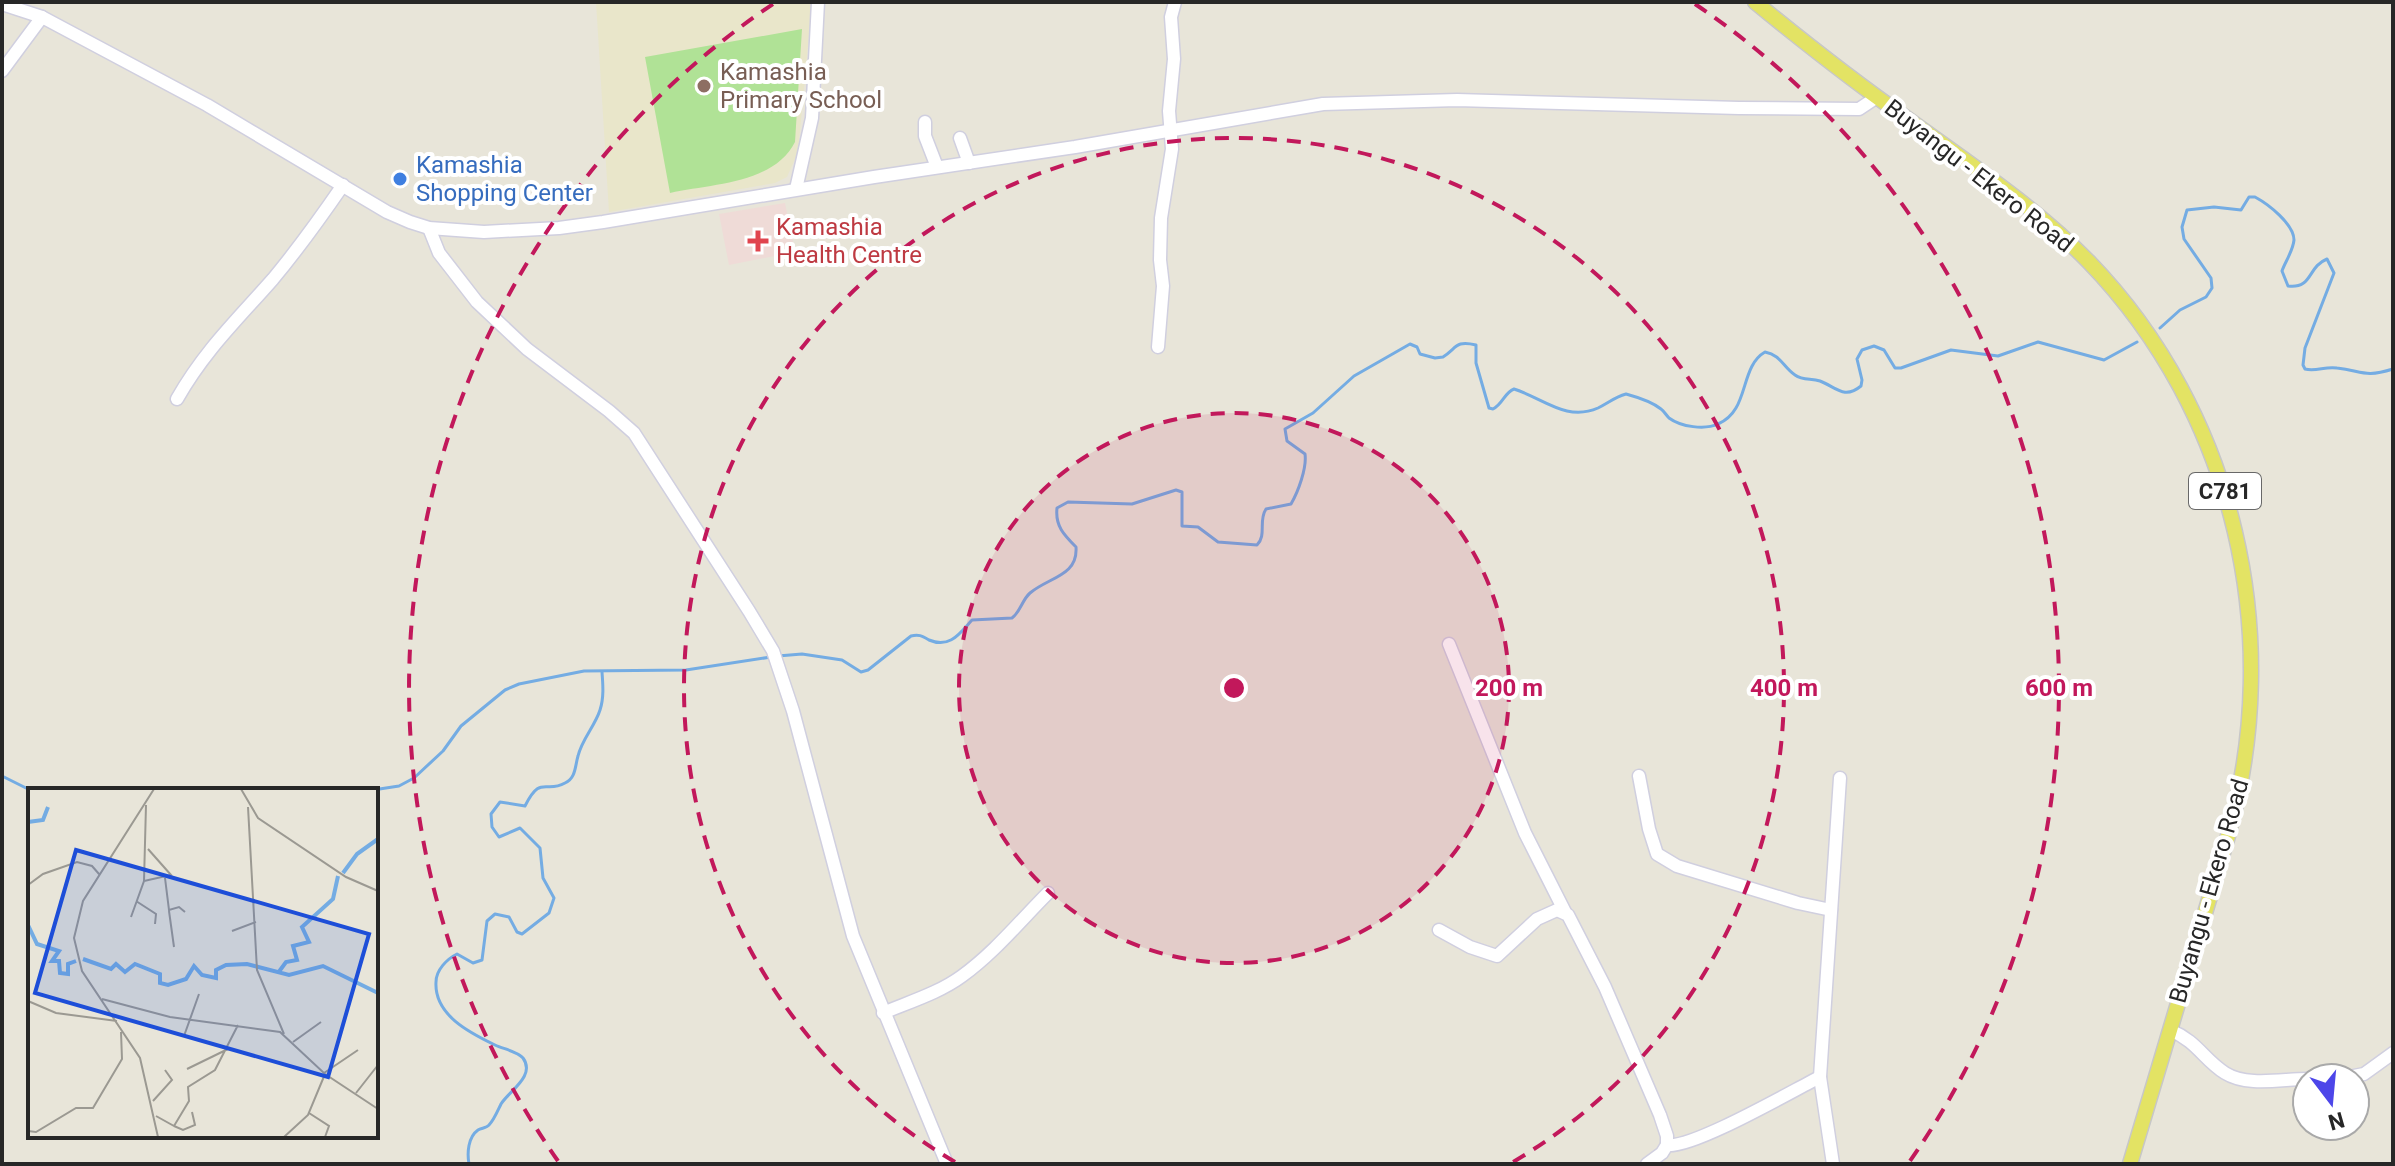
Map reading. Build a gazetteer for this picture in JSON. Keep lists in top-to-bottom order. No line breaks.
{"streets":{"main road":["Buyangu - Ekero Road","C781"]},"places":{"other":["Kamashia Primary School","Kamashia Shopping Center"],"health":["Kamashia Health Centre"]},"north":"bottom","rings":["200 m","400 m","600 m"]}
